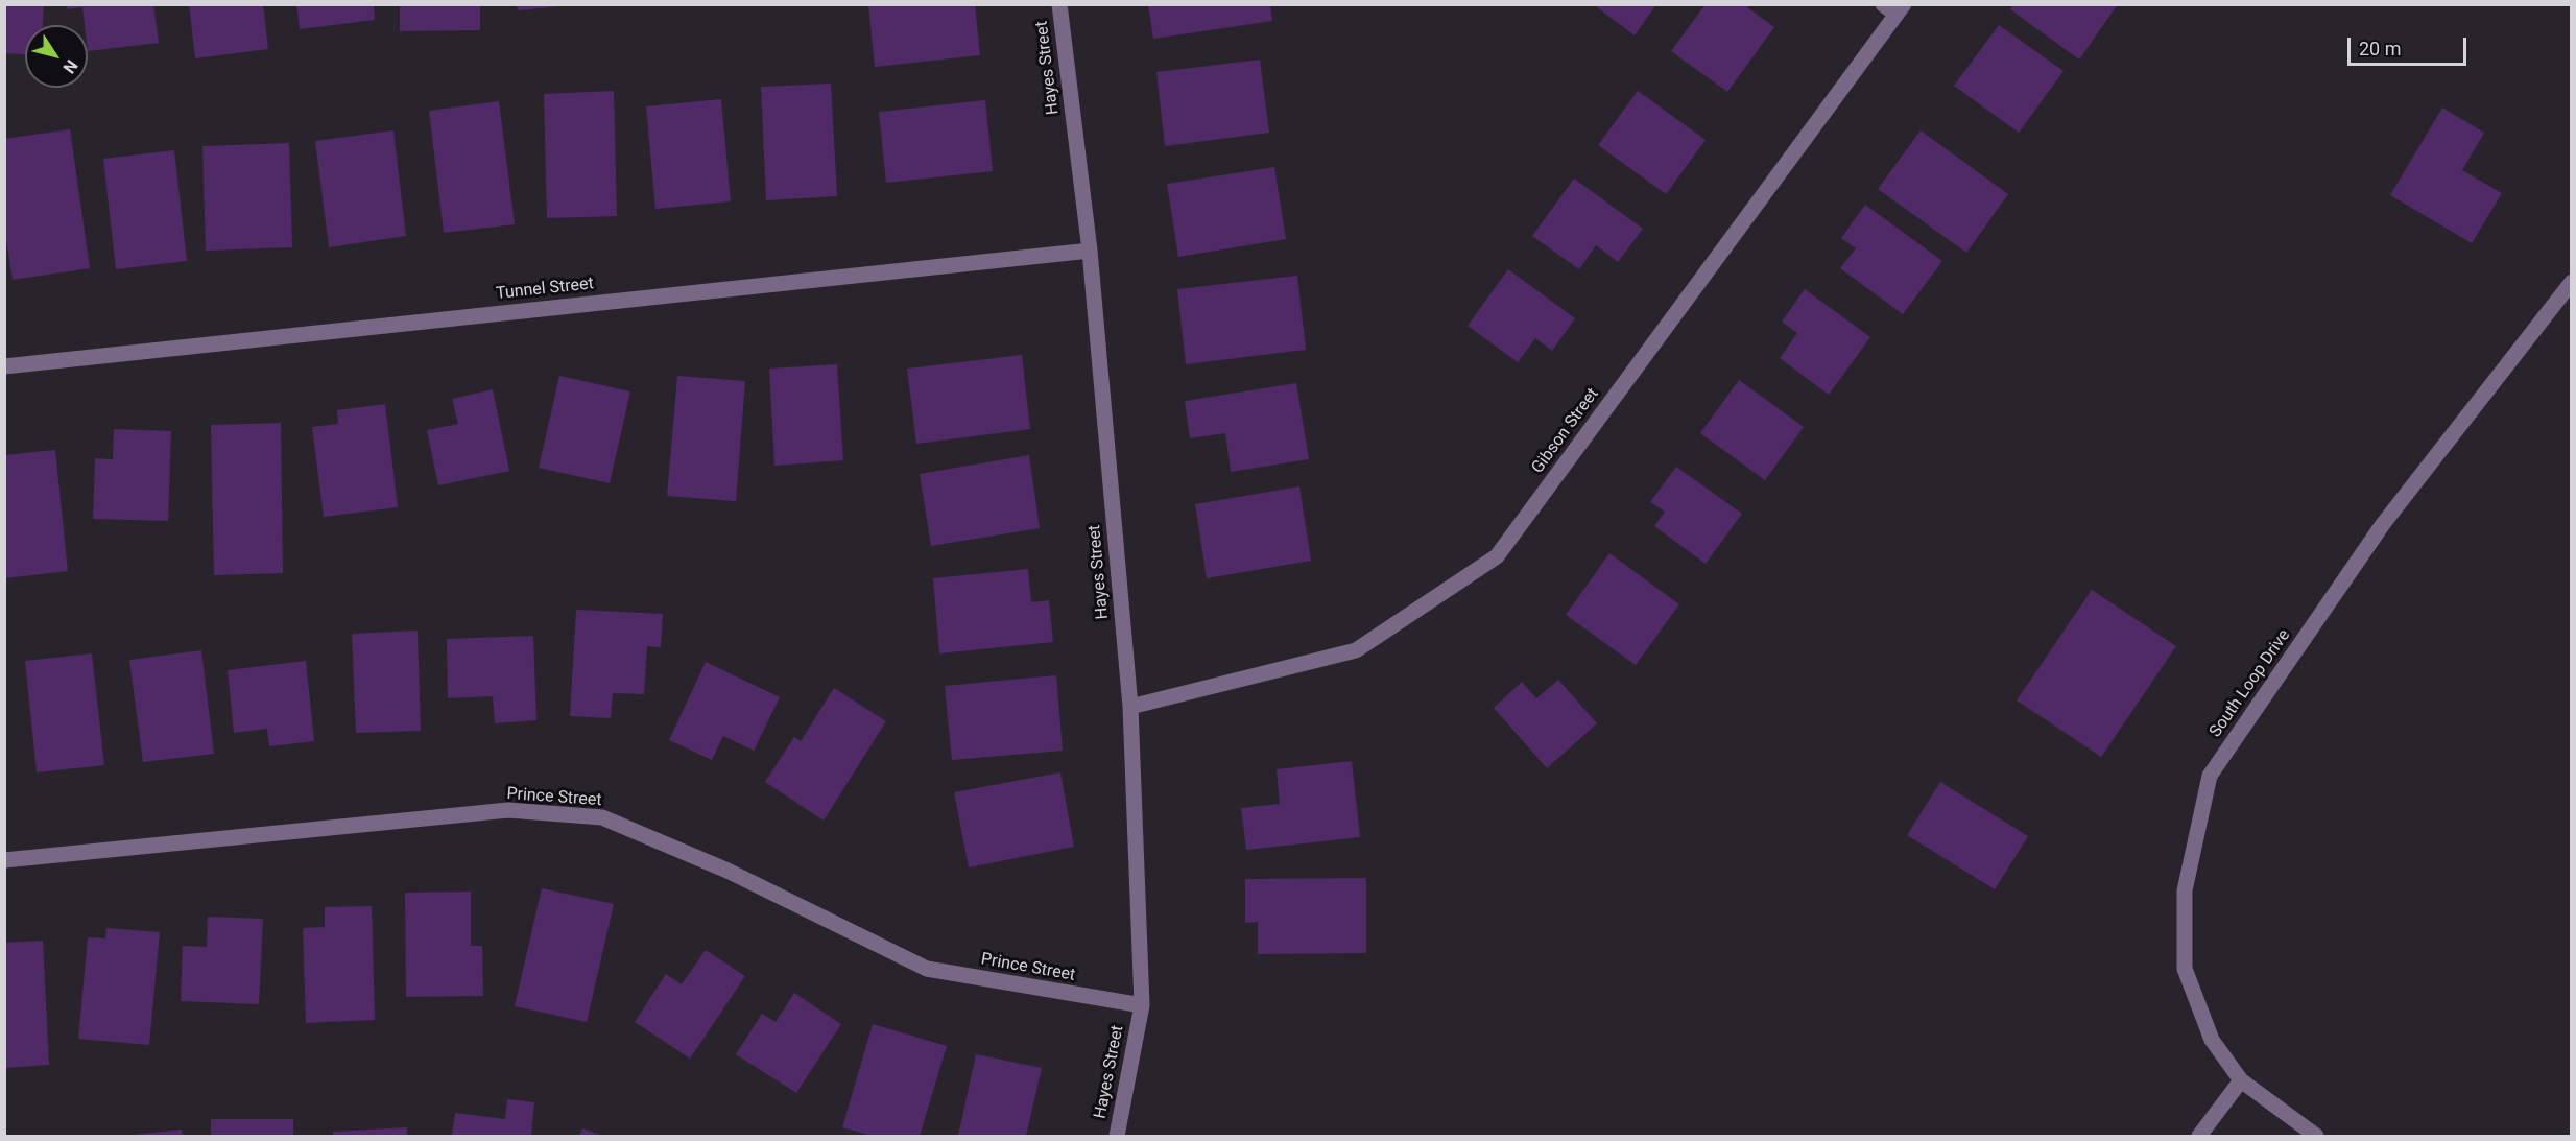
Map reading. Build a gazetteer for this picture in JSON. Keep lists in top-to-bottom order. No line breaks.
{"streets":{"street":["Hayes Street","Tunnel Street","Gibson Street","South Loop Drive","Prince Street"]},"crossings":[["Hayes Street","Tunnel Street"],["Hayes Street","Gibson Street"],["Hayes Street","Prince Street"]],"scale_bar":"20 m","north":"bottom right"}
